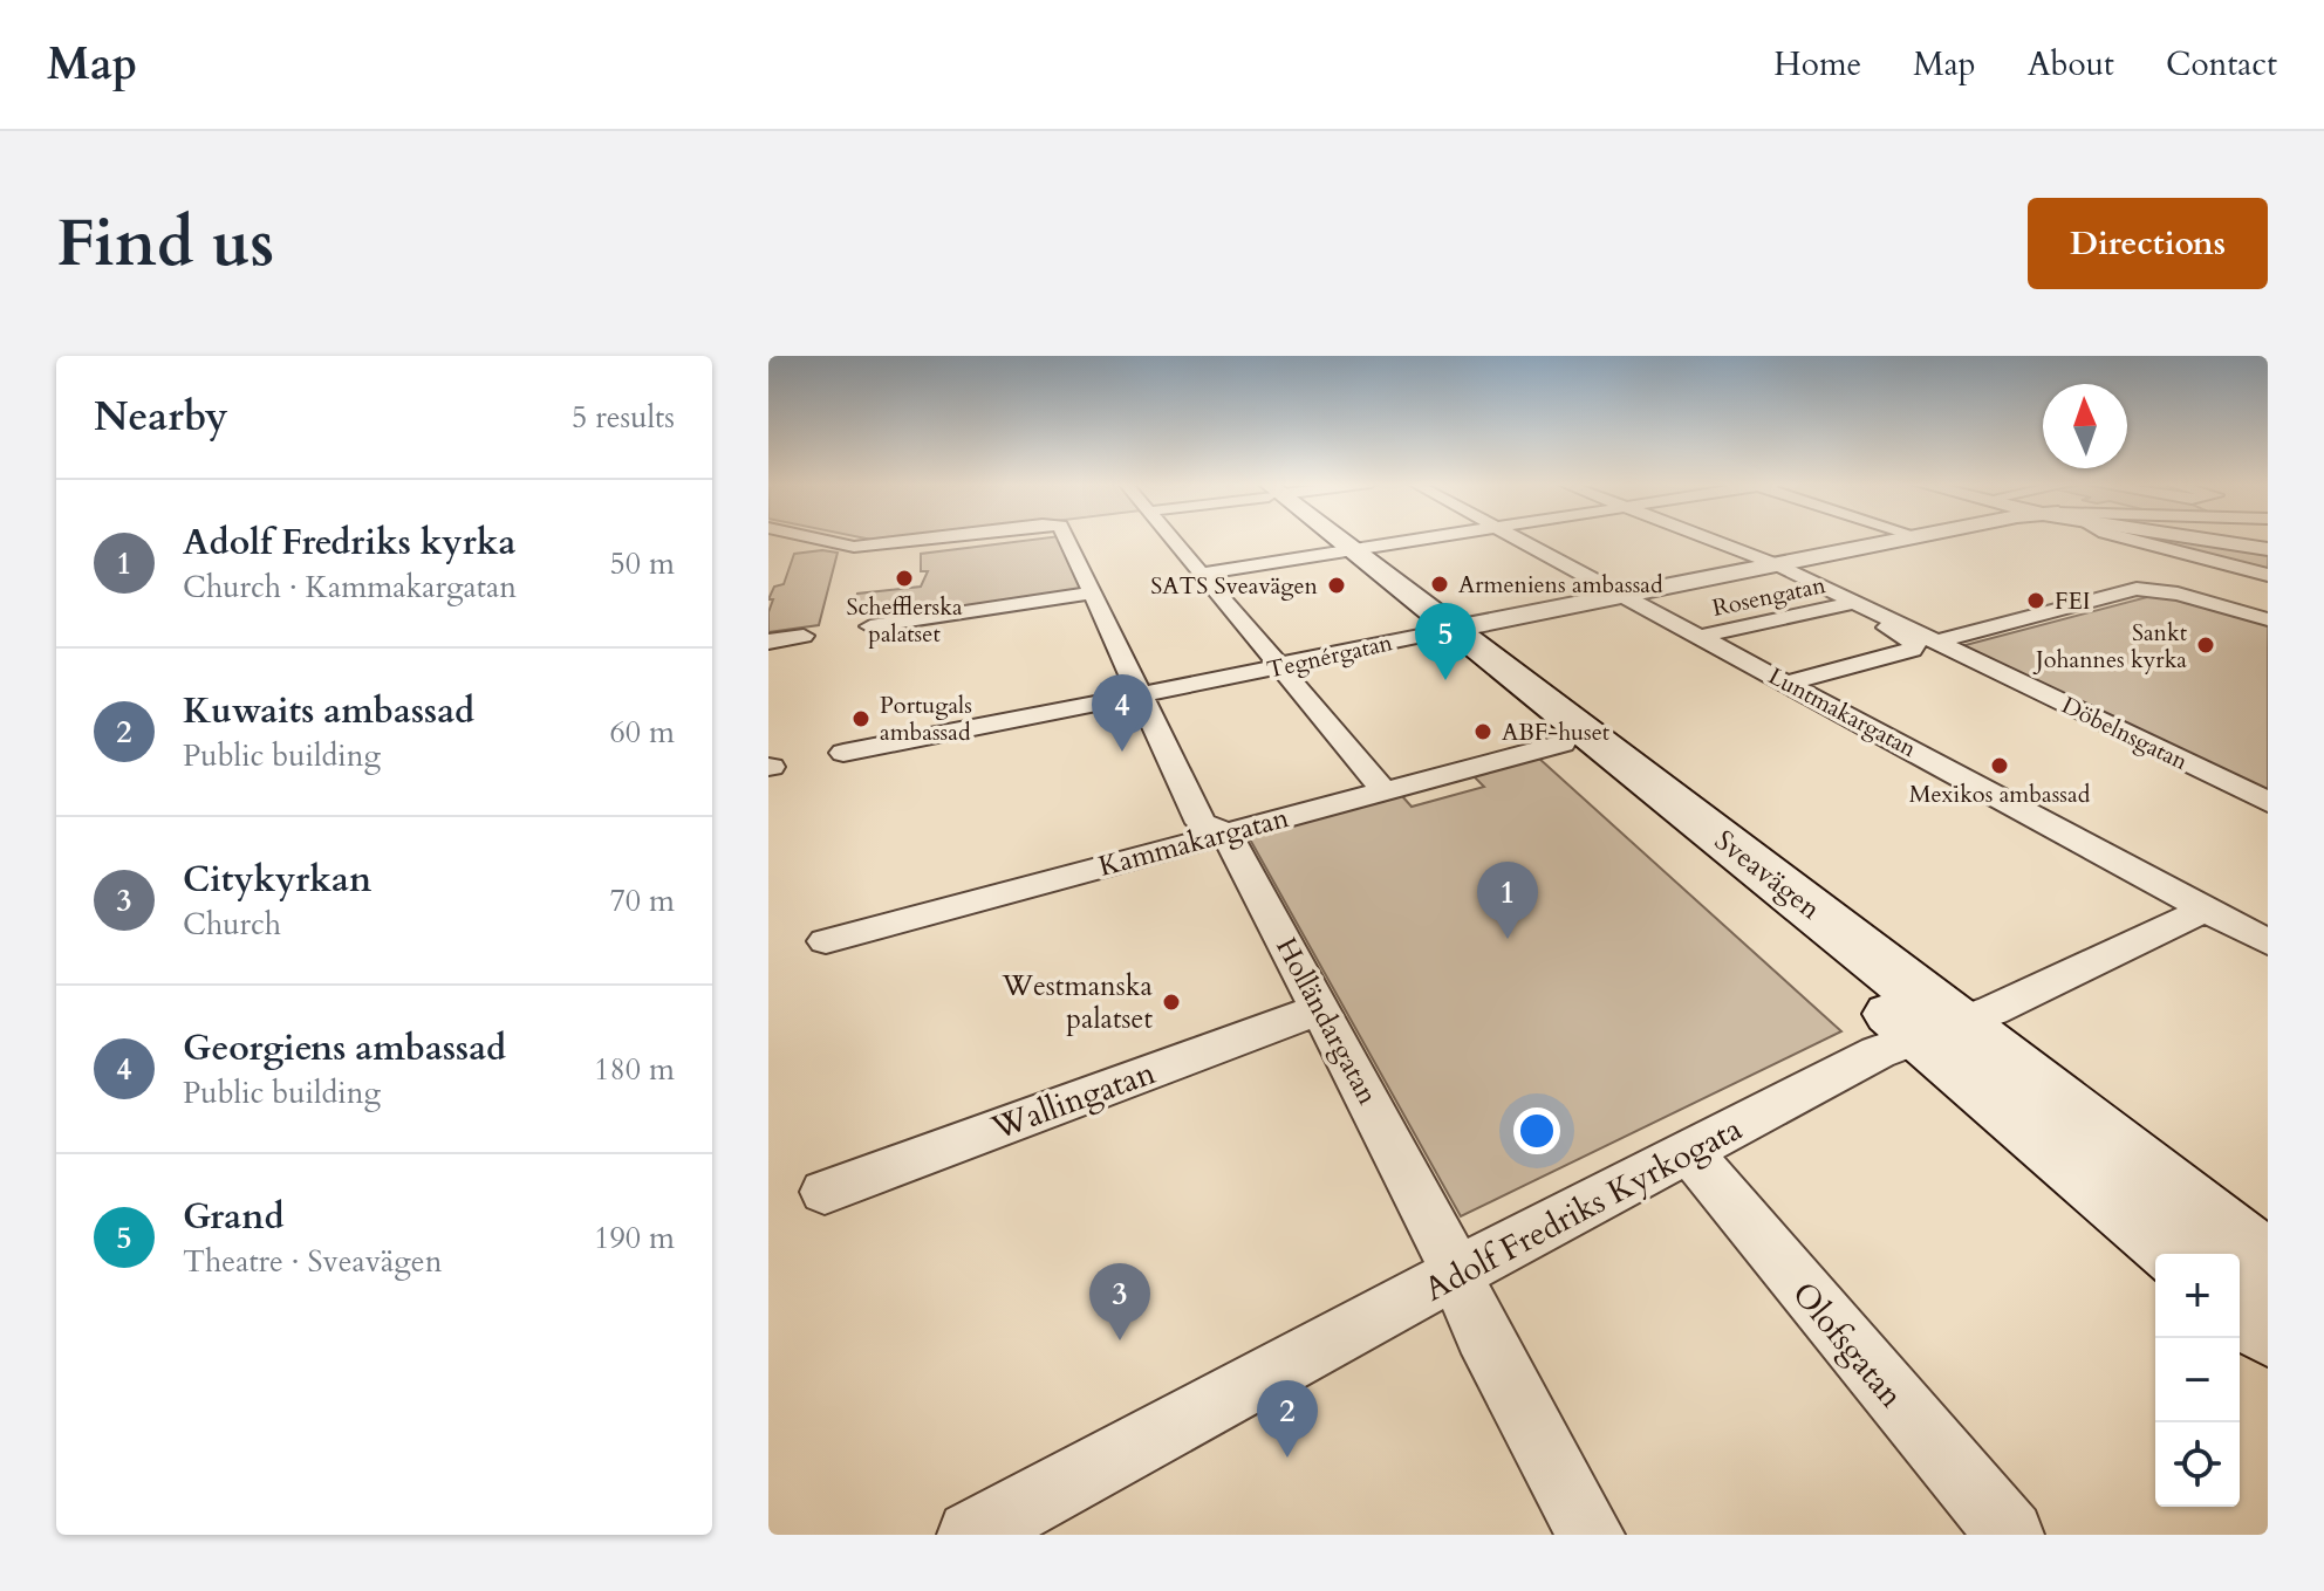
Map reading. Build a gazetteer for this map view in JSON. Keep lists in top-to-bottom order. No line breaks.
{"streets":{"main road":["Sveavägen"],"street":["Rosengatan","Tegnérgatan","Luntmakargatan","Döbelnsgatan","Kammakargatan","Holländargatan","Wallingatan","Adolf Fredriks Kyrkogata","Olofsgatan"]},"crossings":[["Rosengatan","Luntmakargatan"],["Rosengatan","Döbelnsgatan"],["Tegnérgatan","Luntmakargatan"],["Tegnérgatan","Döbelnsgatan"],["Tegnérgatan","Sveavägen"],["Tegnérgatan","Holländargatan"],["Luntmakargatan","Adolf Fredriks Kyrkogata"],["Kammakargatan","Sveavägen"],["Kammakargatan","Holländargatan"],["Sveavägen","Adolf Fredriks Kyrkogata"],["Holländargatan","Wallingatan"],["Holländargatan","Adolf Fredriks Kyrkogata"],["Adolf Fredriks Kyrkogata","Olofsgatan"]],"places":["Schefflerska palatset","Armeniens ambassad","SATS Sveavägen","FEI","Sankt Johannes kyrka","Portugals ambassad","ABF-huset","Mexikos ambassad","Westmanska palatset"],"north":"top","page":{"header":"Map","nav":["Home","Map","About","Contact"],"buttons":"Directions","title":"Find us","heading":["Nearby","5 results"],"list":[{"mark":"1","name":"Adolf Fredriks kyrka","note":"Church · Kammakargatan","value":"50 m"},{"mark":"2","name":"Kuwaits ambassad","note":"Public building","value":"60 m"},{"mark":"3","name":"Citykyrkan","note":"Church","value":"70 m"},{"mark":"4","name":"Georgiens ambassad","note":"Public building","value":"180 m"},{"mark":"5","name":"Grand","note":"Theatre · Sveavägen","value":"190 m"}],"pins":["5","4","1","3","2"],"map_buttons":["+","−"]}}
